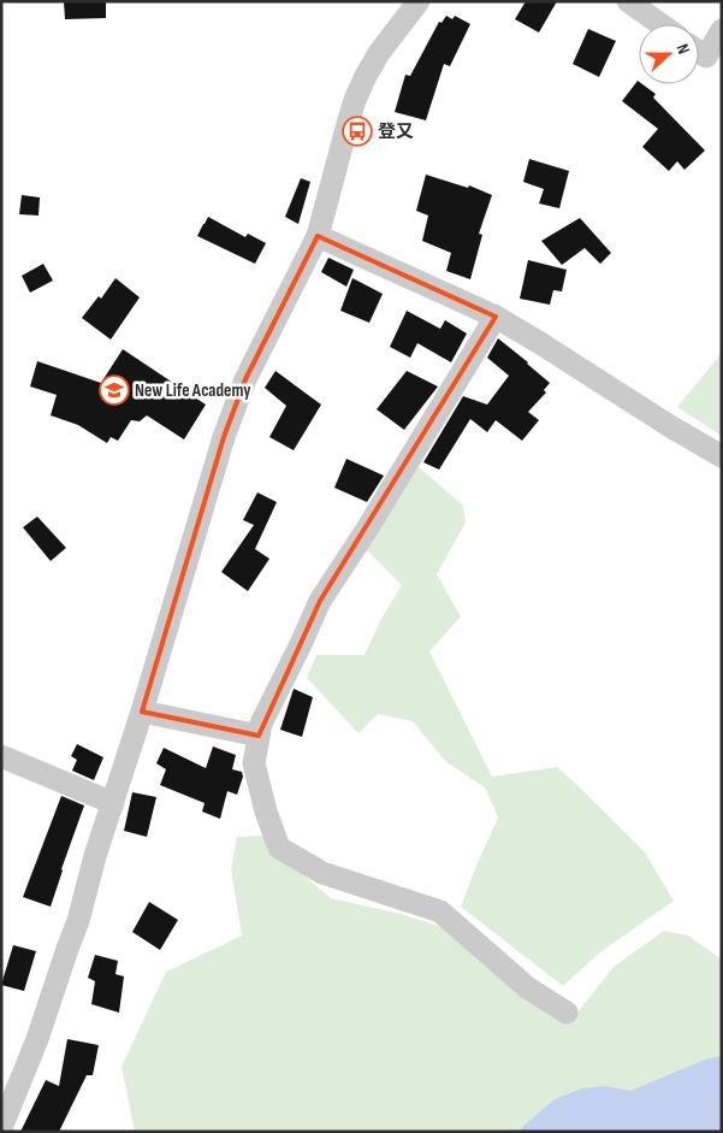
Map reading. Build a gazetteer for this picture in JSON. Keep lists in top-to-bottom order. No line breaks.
{"places":{"bus stop":["登又"],"school or university":["New Life Academy"]},"north":"right"}
